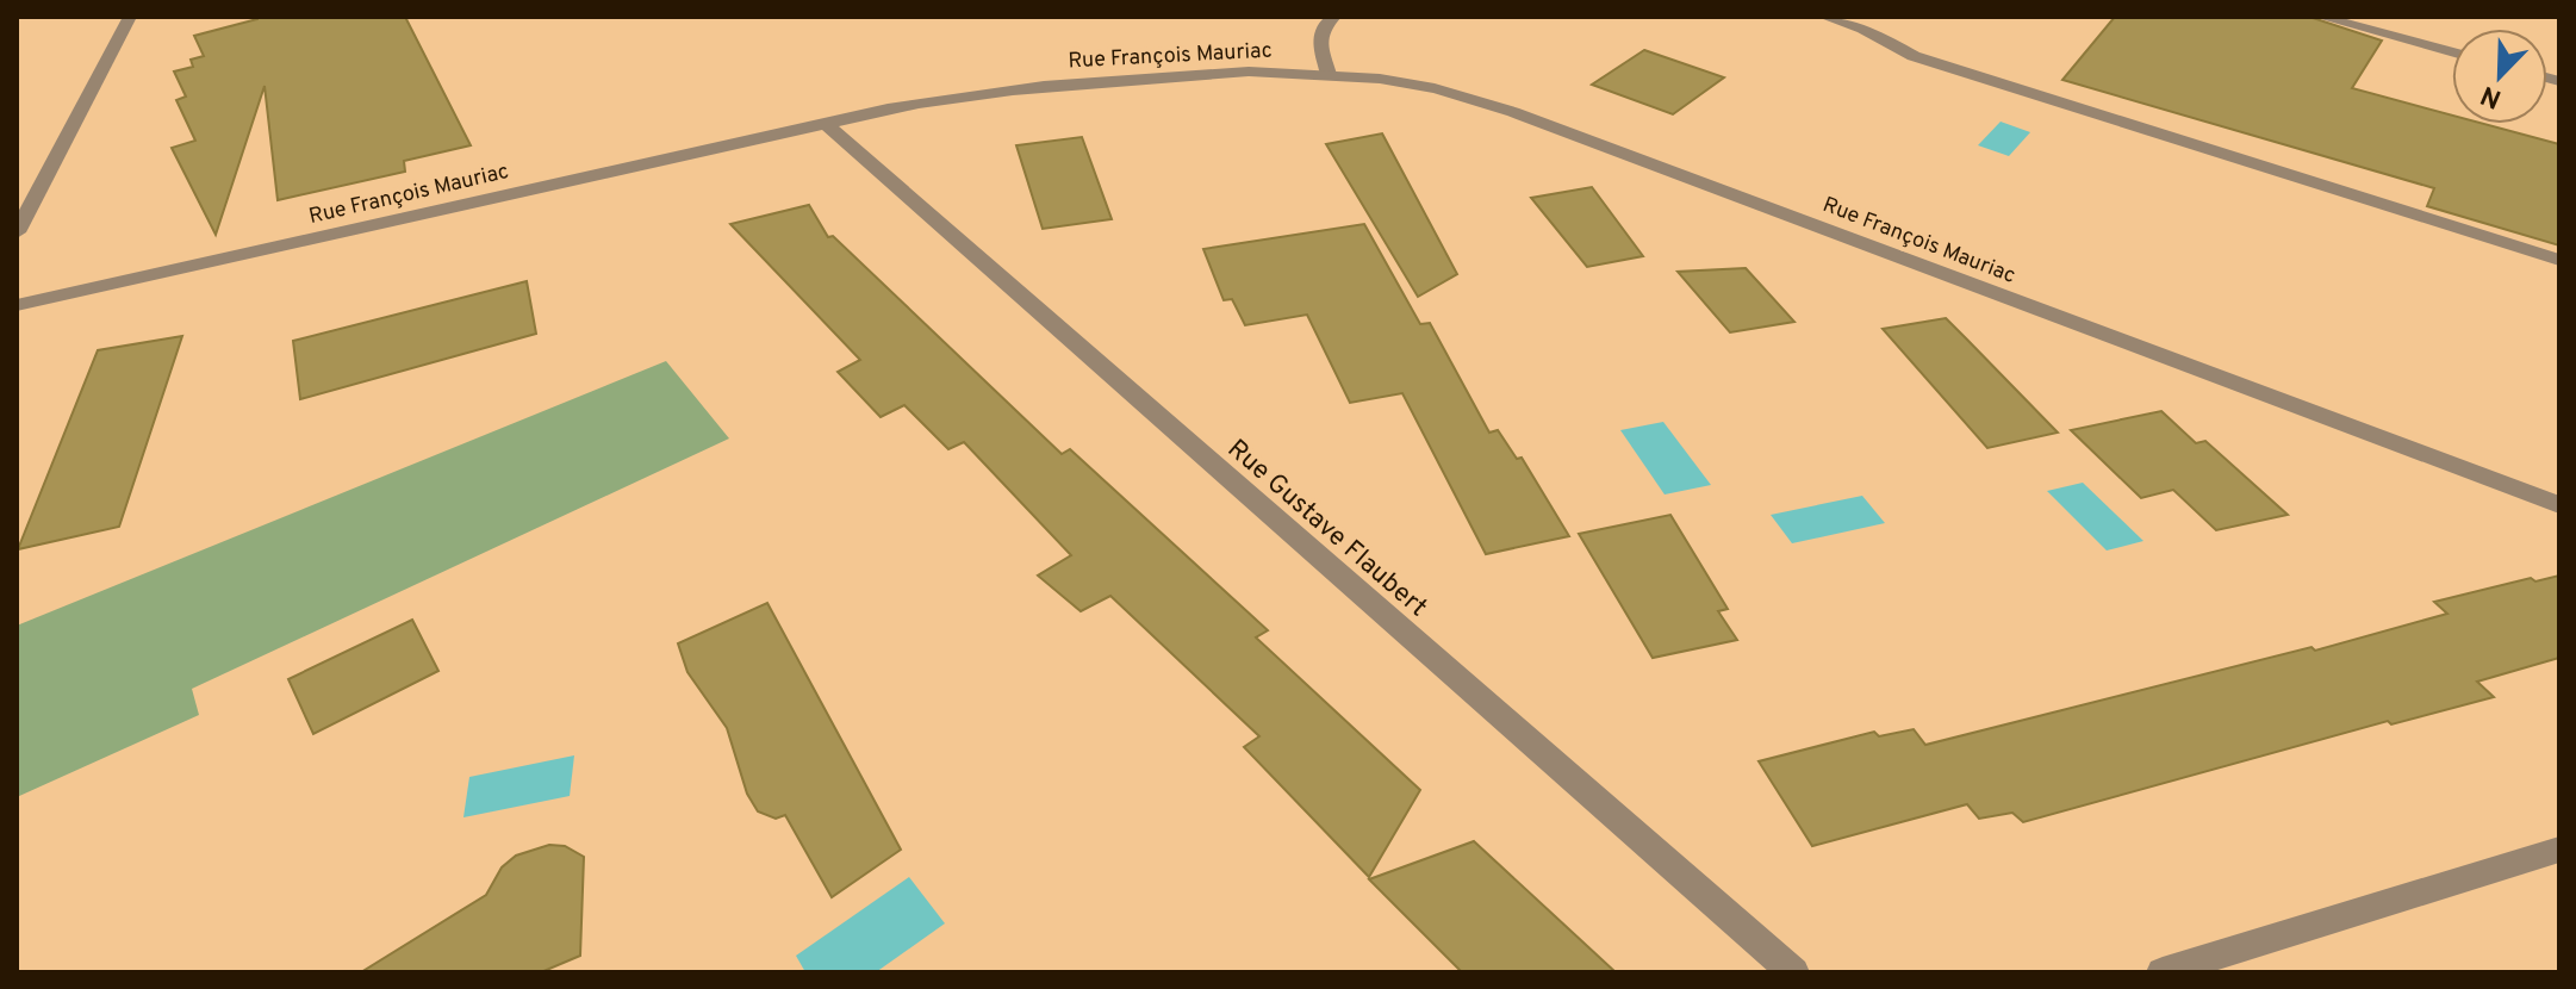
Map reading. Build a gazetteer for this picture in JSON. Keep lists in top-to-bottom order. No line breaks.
{"streets":{"street":["Rue François Mauriac","Rue Gustave Flaubert"]},"crossings":[["Rue François Mauriac","Rue Gustave Flaubert"]],"north":"bottom left"}
